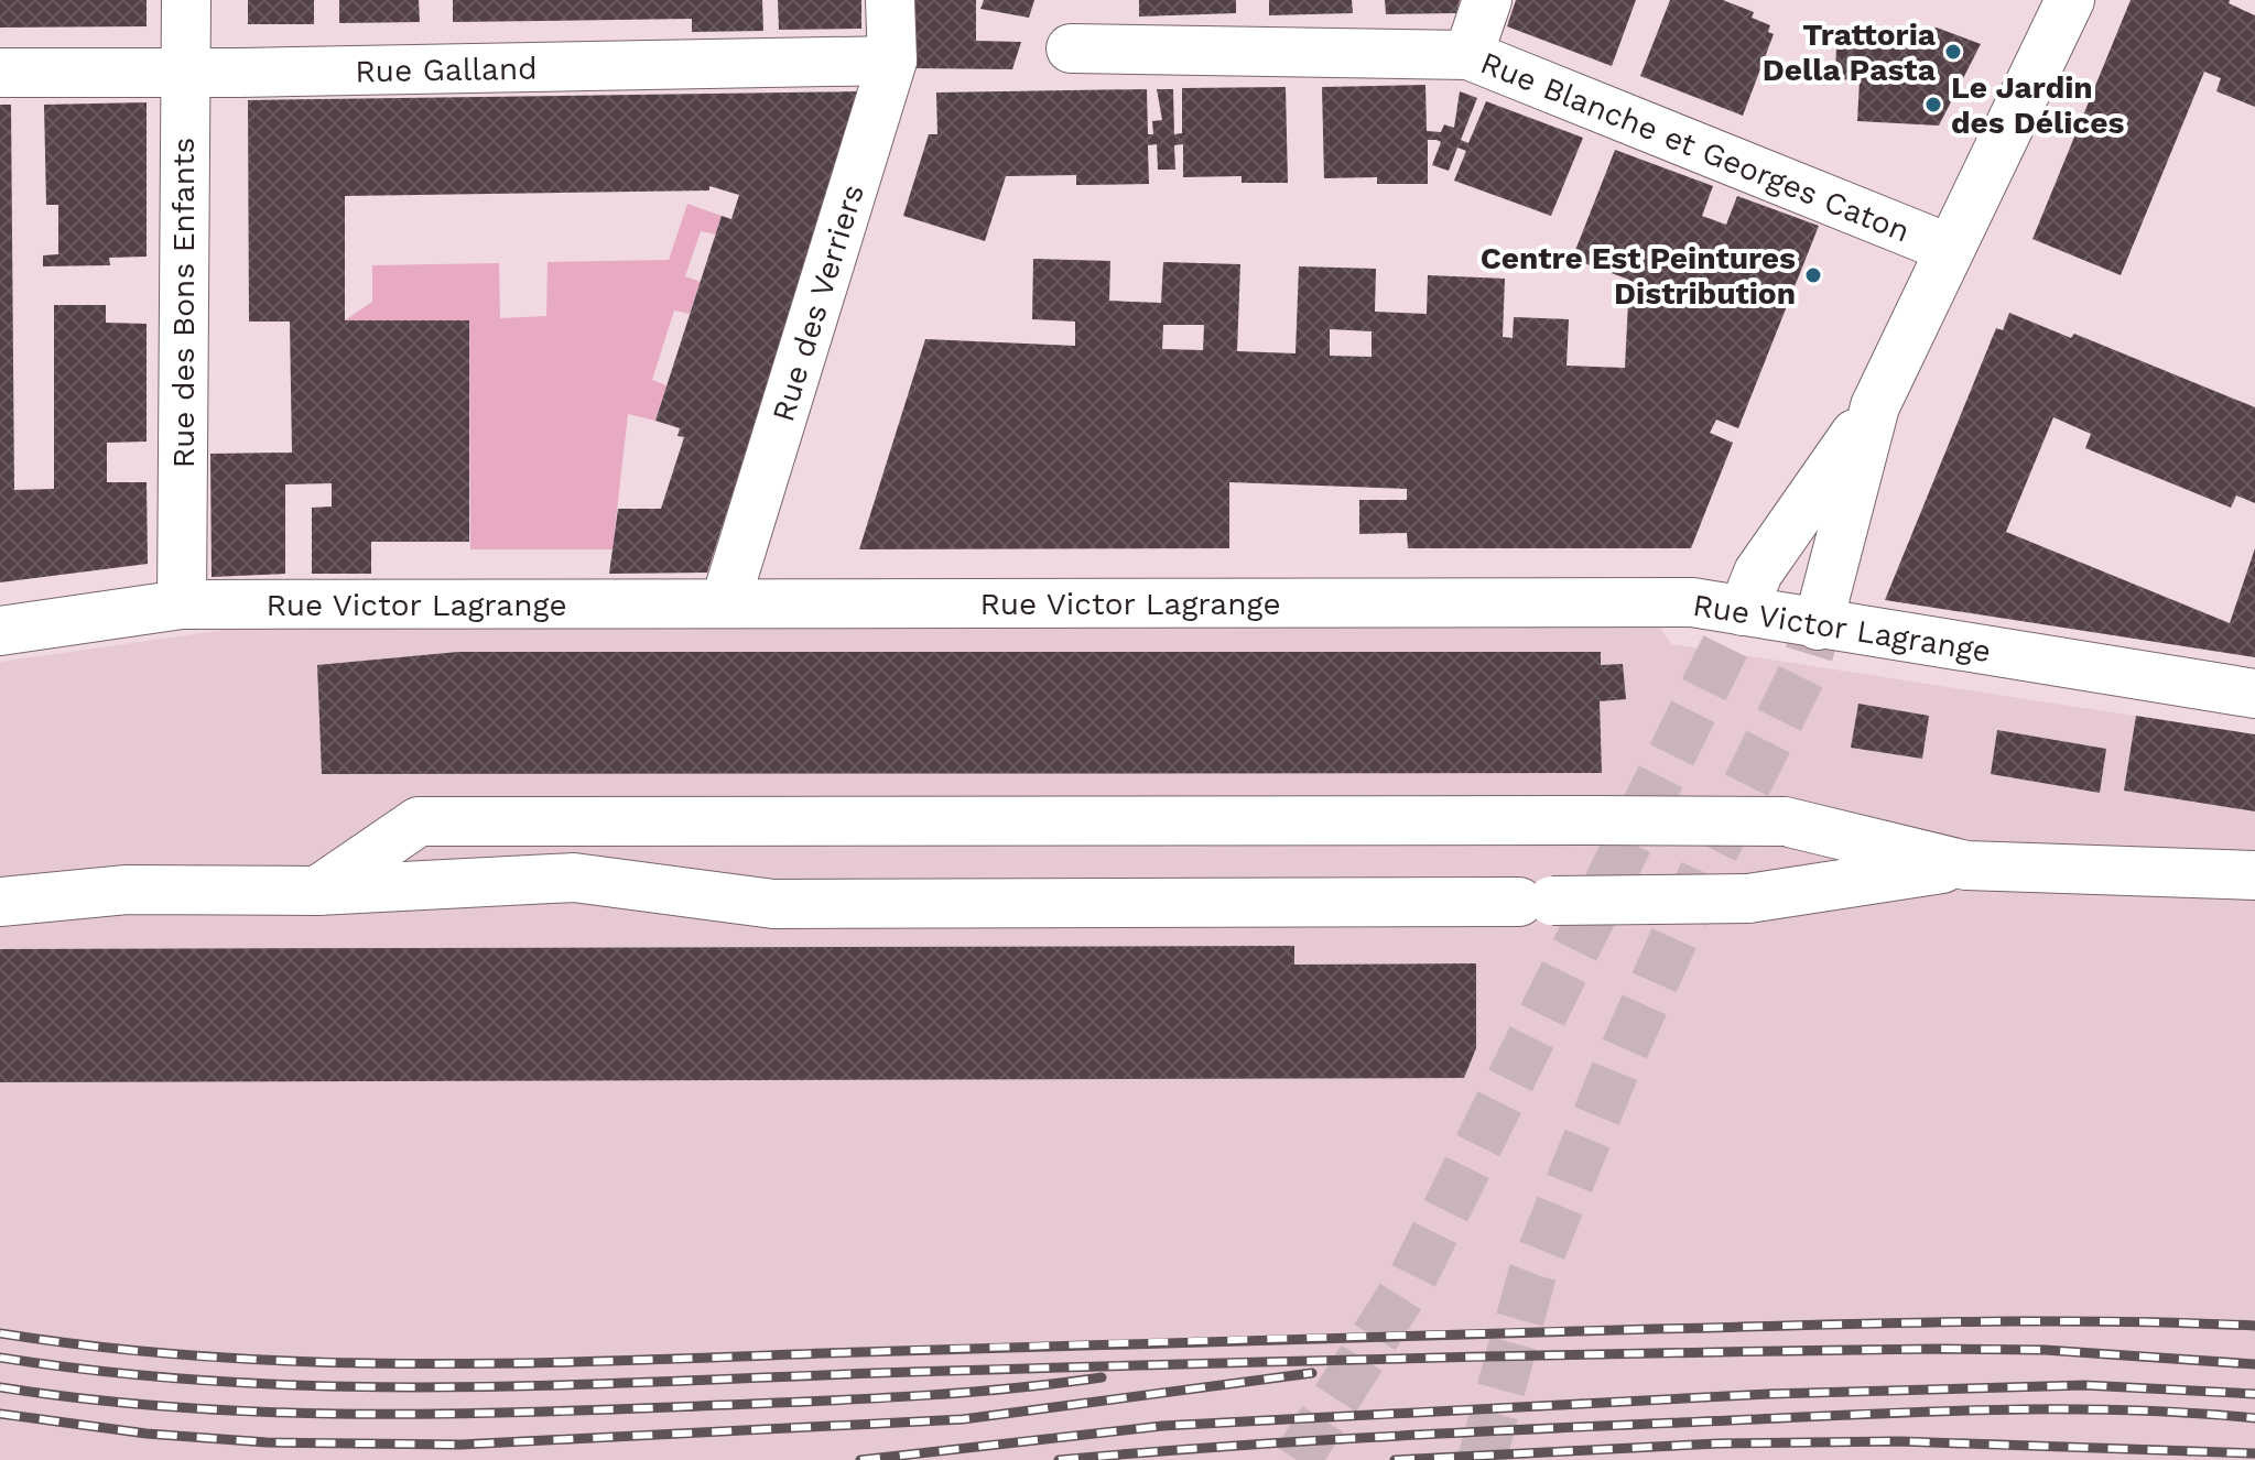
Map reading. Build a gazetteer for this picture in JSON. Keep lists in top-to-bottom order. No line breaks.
{"streets":{"street":["Rue Galland","Rue Blanche et Georges Caton","Rue des Bons Enfants","Rue des Verriers","Rue Victor Lagrange"]},"crossings":[["Rue Galland","Rue des Bons Enfants"],["Rue Galland","Rue des Verriers"],["Rue des Bons Enfants","Rue Victor Lagrange"],["Rue des Verriers","Rue Victor Lagrange"]],"places":["Trattoria Della Pasta","Le Jardin des Délices","Centre Est Peintures Distribution"]}
